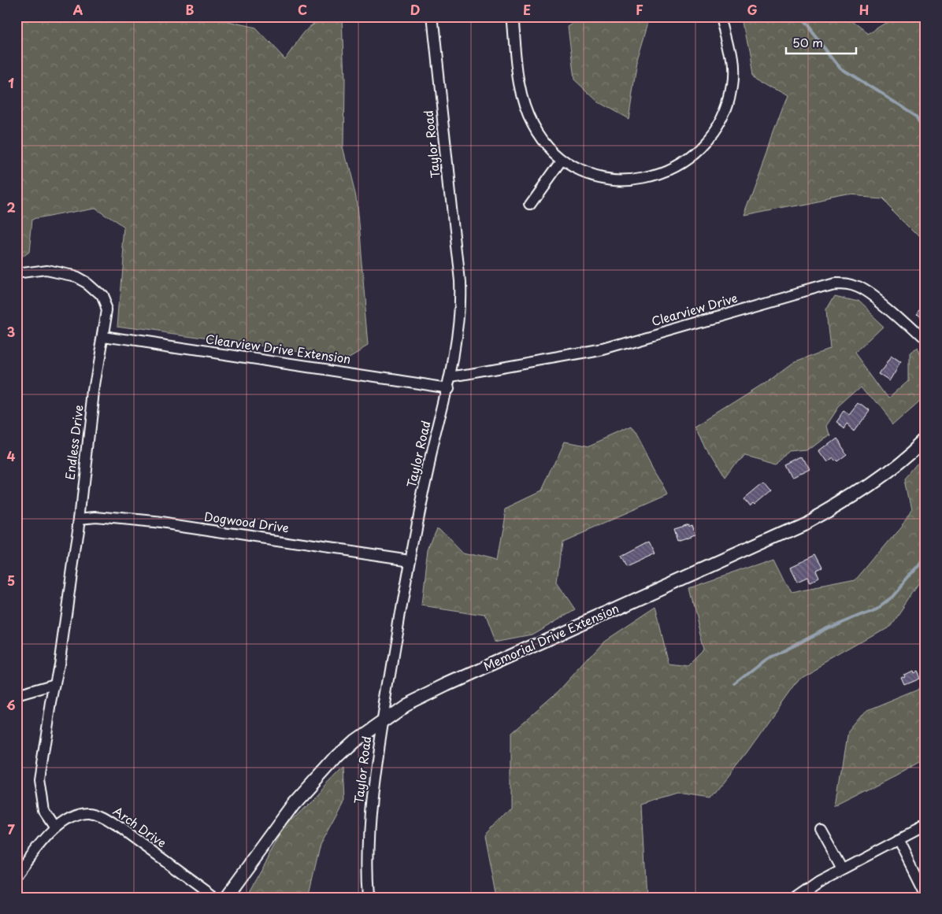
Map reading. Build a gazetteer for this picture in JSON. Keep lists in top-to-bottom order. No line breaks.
{"streets":{"street":["Taylor Road","Clearview Drive","Clearview Drive Extension","Endless Drive","Dogwood Drive","Memorial Drive Extension","Arch Drive"]},"crossings":[["Taylor Road","Clearview Drive"],["Taylor Road","Clearview Drive Extension"],["Taylor Road","Dogwood Drive"],["Taylor Road","Memorial Drive Extension"],["Clearview Drive Extension","Endless Drive"],["Endless Drive","Dogwood Drive"],["Endless Drive","Arch Drive"]],"scale_bar":"50 m","grid":{"columns":["A","B","C","D","E","F","G","H"],"rows":["1","2","3","4","5","6","7"]}}
